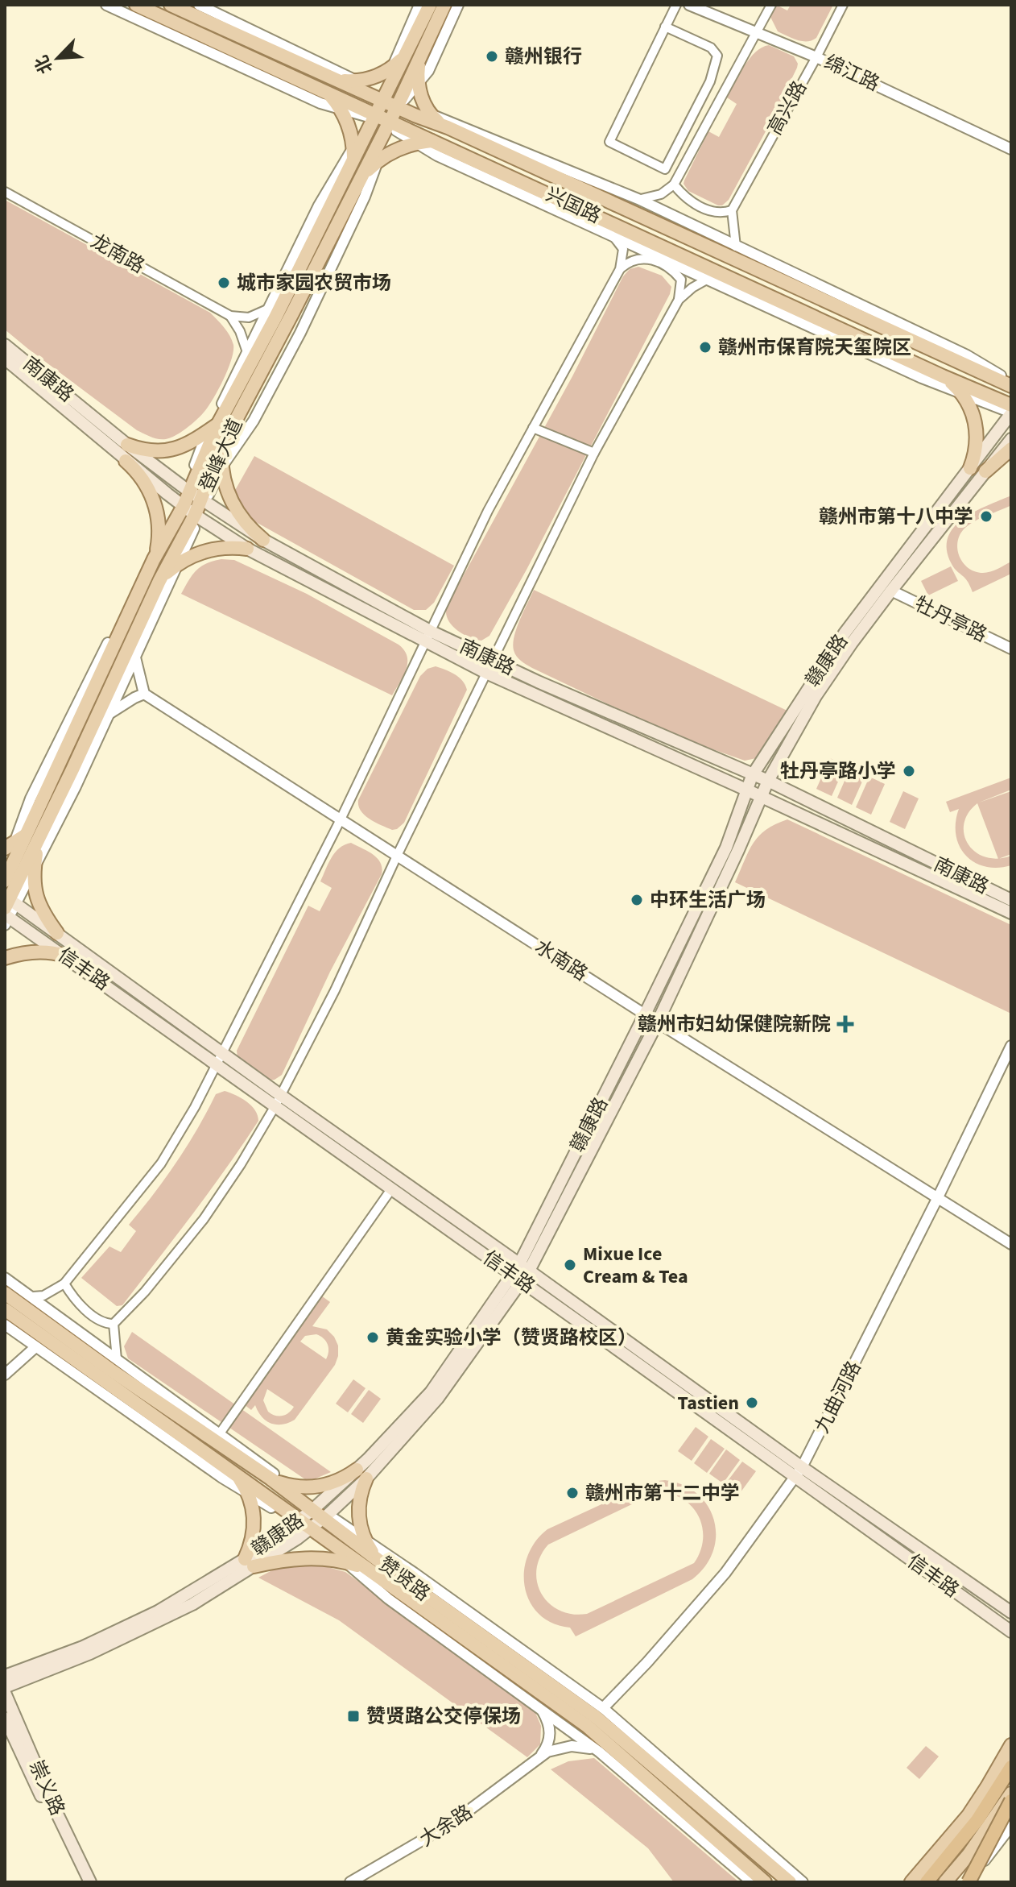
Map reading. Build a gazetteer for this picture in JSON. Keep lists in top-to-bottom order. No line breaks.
{"streets":{"main road":["兴国路","南康路","登峰大道","赣康路","信丰路","赞贤路","崇义路"],"street":["绵江路","高兴路","龙南路","牡丹亭路","水南路","九曲河路","大余路"]},"crossings":[["绵江路","高兴路"],["兴国路","登峰大道"],["南康路","登峰大道"],["南康路","赣康路"],["登峰大道","信丰路"],["牡丹亭路","赣康路"],["赣康路","水南路"],["赣康路","信丰路"],["赣康路","赞贤路"],["水南路","九曲河路"],["信丰路","九曲河路"]],"places":{"other":["赣州银行","城市家园农贸市场","赣州市保育院天玺院区","赣州市第十八中学","牡丹亭路小学","中环生活广场","Mixue Ice Cream & Tea","黄金实验小学（赞贤路校区）","Tastien","赣州市第十二中学"],"health":["赣州市妇幼保健院新院"],"transit":["赞贤路公交停保场"]},"north":"bottom left"}
